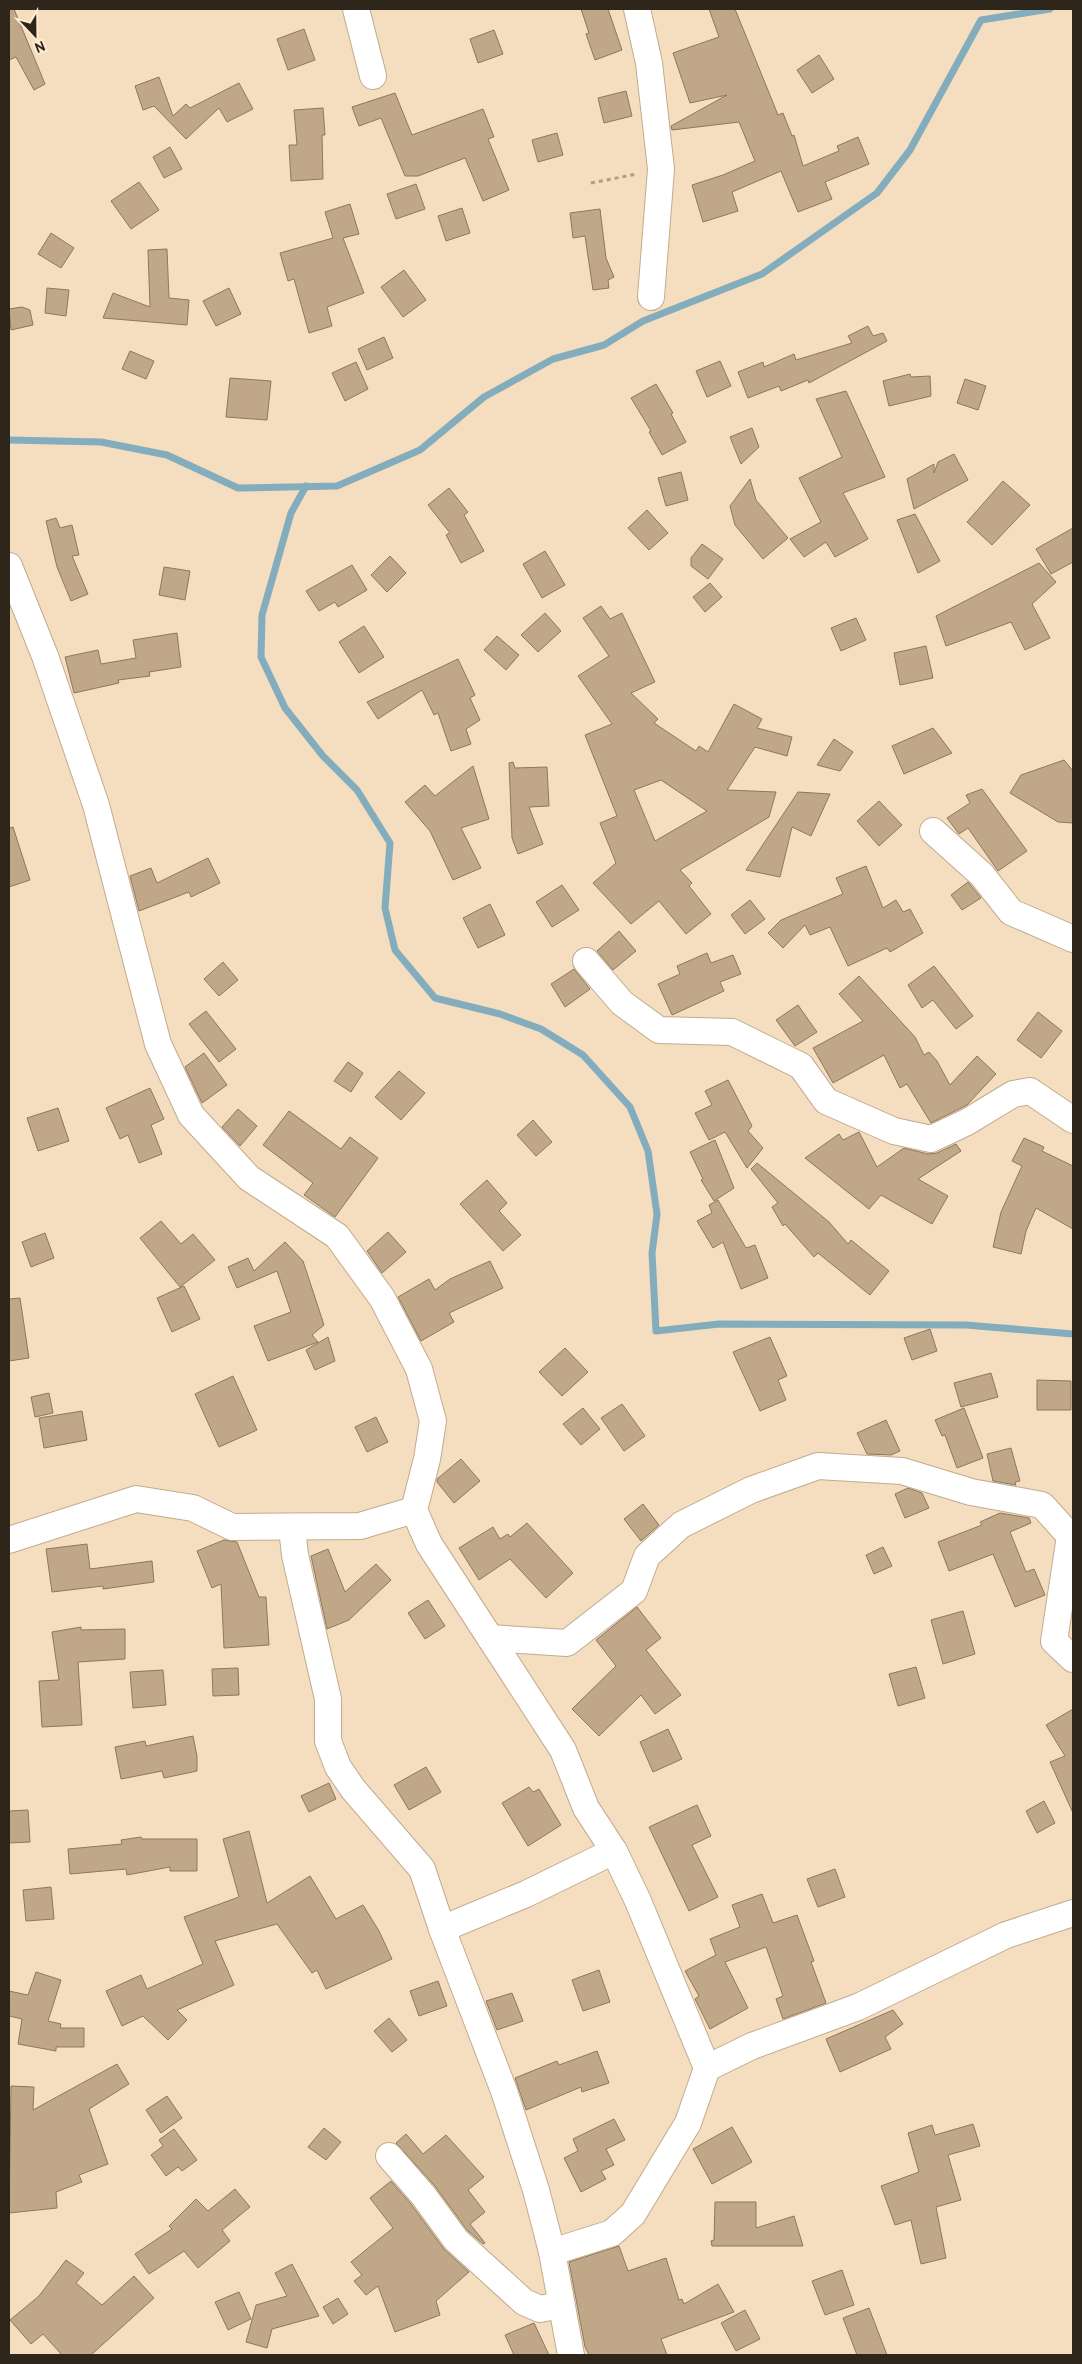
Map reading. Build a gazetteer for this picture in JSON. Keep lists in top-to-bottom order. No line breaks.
{"north":"bottom"}
